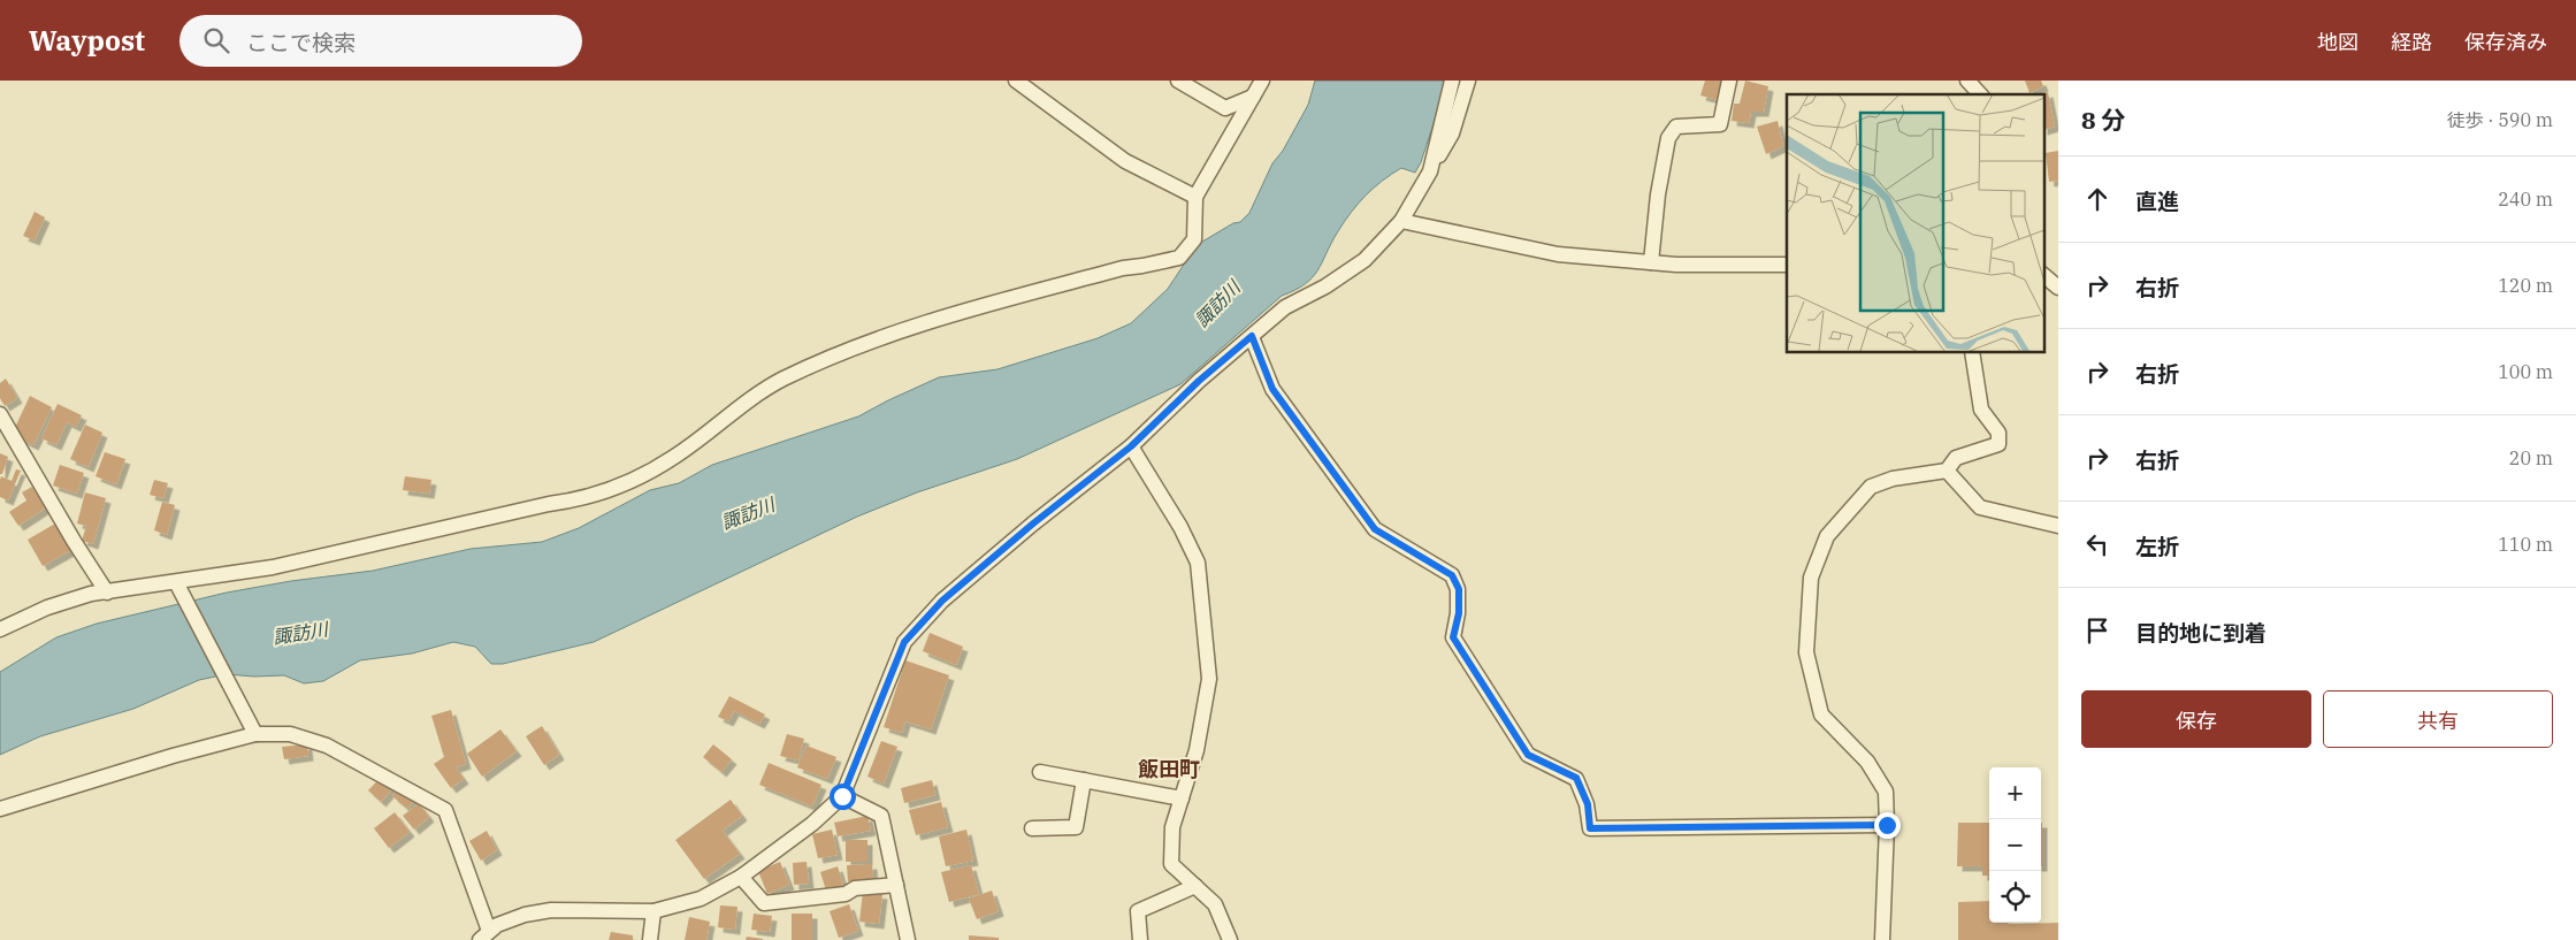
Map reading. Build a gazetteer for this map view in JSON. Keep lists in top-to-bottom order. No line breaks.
{"districts":["飯田町"],"water":["諏訪川"],"page":{"header":"Waypost","search":"ここで検索","nav":["地図","経路","保存済み"],"heading":["8 分","徒歩 · 590 m"],"list":[["直進","240 m"],["右折","120 m"],["右折","100 m"],["右折","20 m"],["左折","110 m"],"目的地に到着"],"buttons":["保存","共有"],"map_buttons":["+","−"]}}
